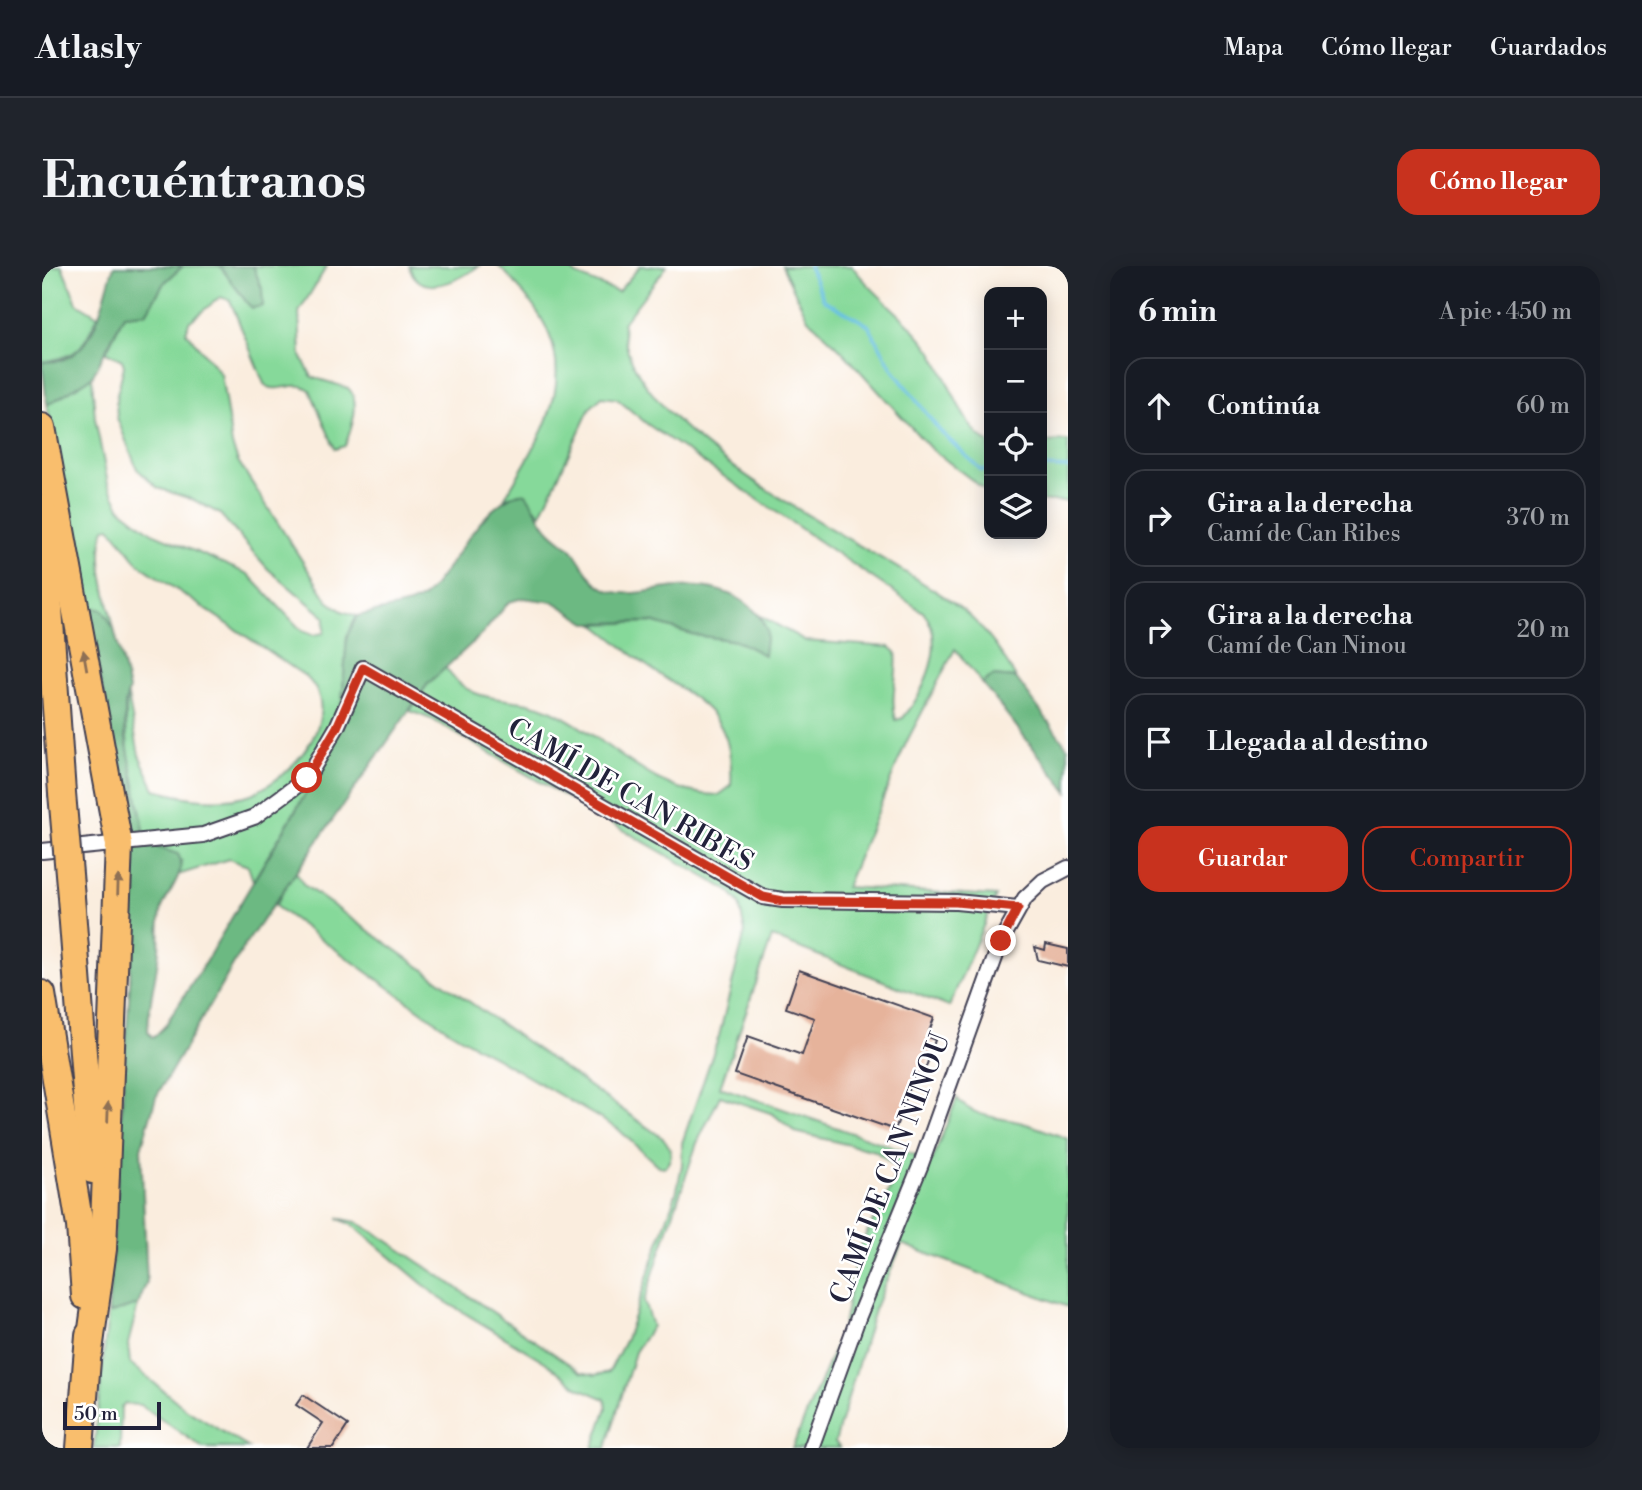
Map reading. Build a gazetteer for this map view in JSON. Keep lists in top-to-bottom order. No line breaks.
{"streets":{"street":["CAMÍ DE CAN RIBES","CAMÍ DE CAN NINOU"]},"crossings":[["CAMÍ DE CAN RIBES","CAMÍ DE CAN NINOU"]],"scale_bar":"50 m","page":{"header":"Atlasly","nav":["Mapa","Cómo llegar","Guardados"],"buttons":["Cómo llegar",["Guardar","Compartir"]],"title":"Encuéntranos","heading":["6 min","A pie · 450 m"],"map_buttons":["+","−"],"list":[["Continúa","60 m"],["Gira a la derecha","Camí de Can Ribes","370 m"],["Gira a la derecha","Camí de Can Ninou","20 m"],"Llegada al destino"],"scale":"50 m"}}
